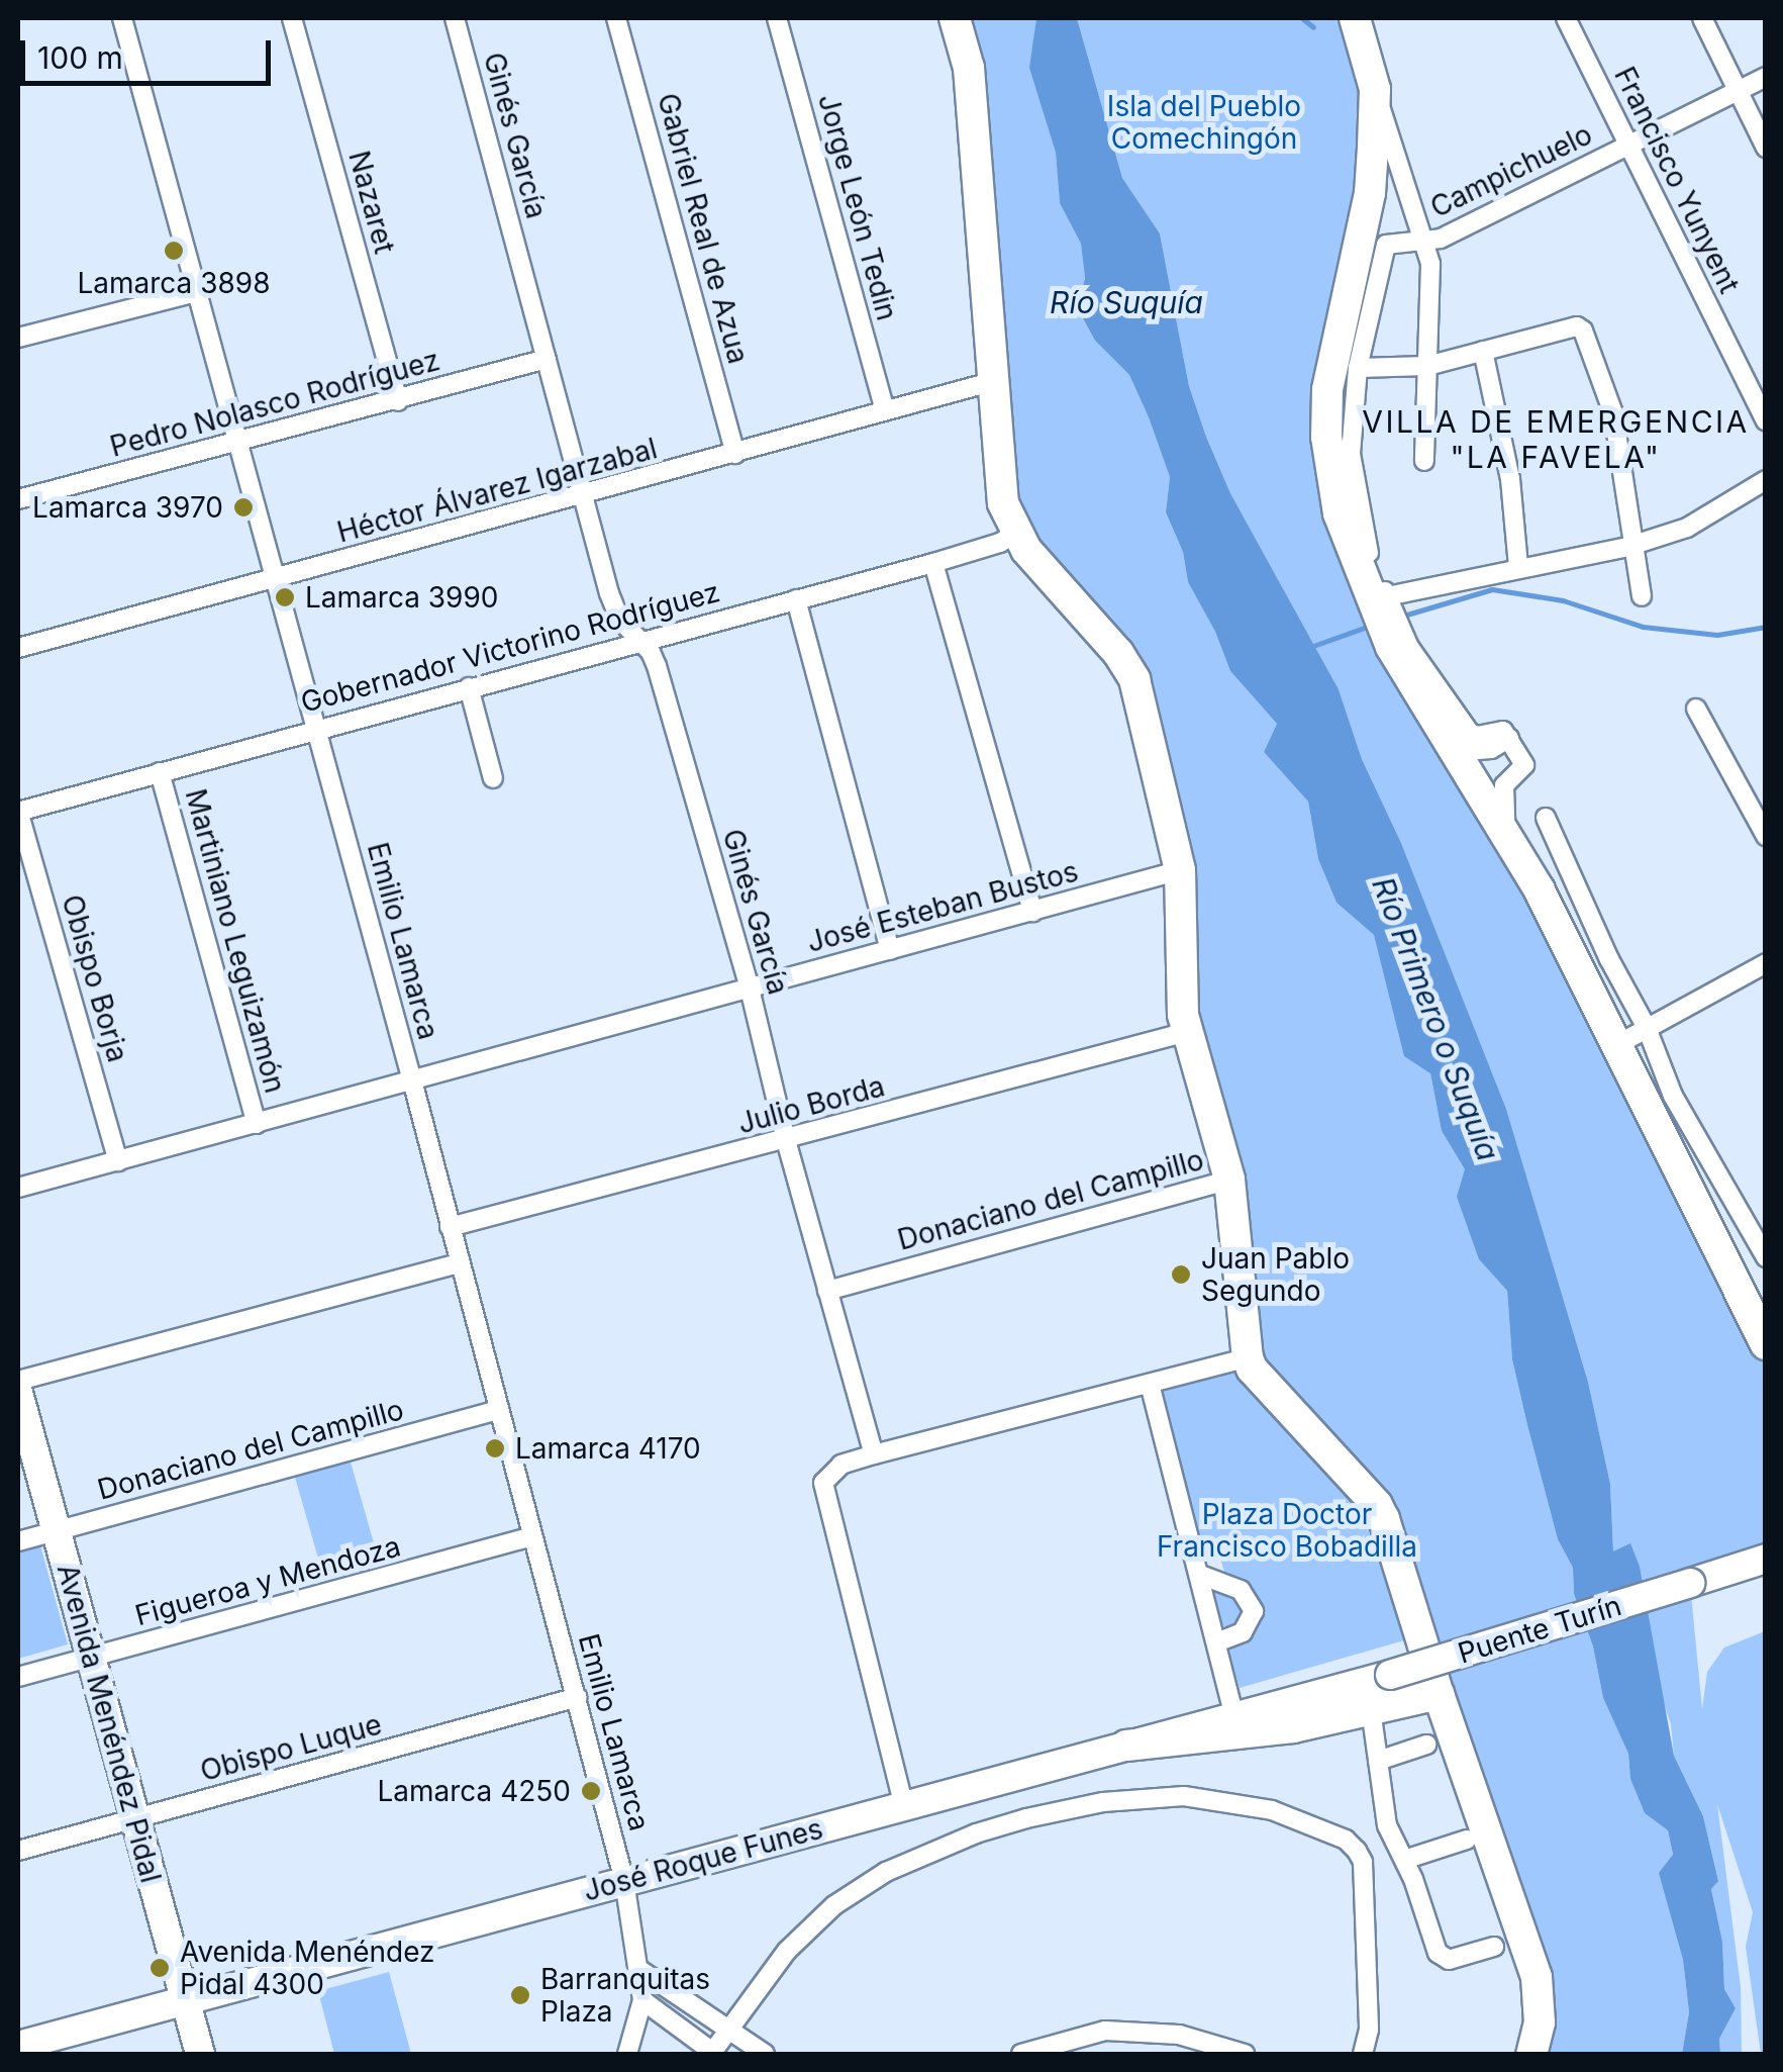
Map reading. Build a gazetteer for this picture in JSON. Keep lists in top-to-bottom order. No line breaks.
{"streets":{"main road":["Puente Turín","Avenida Menéndez Pidal","José Roque Funes"],"street":["Ginés García","Campichuelo","Francisco Yunyent","Nazaret","Jorge León Tedin","Gabriel Real de Azua","Pedro Nolasco Rodríguez","Héctor Álvarez Igarzabal","Gobernador Victorino Rodríguez","José Esteban Bustos","Martiniano Leguizamón","Emilio Lamarca","Obispo Borja","Julio Borda","Donaciano del Campillo","Figueroa y Mendoza","Obispo Luque"]},"crossings":[["Ginés García","Pedro Nolasco Rodríguez"],["Ginés García","Héctor Álvarez Igarzabal"],["Ginés García","Gobernador Victorino Rodríguez"],["Ginés García","José Esteban Bustos"],["Ginés García","Julio Borda"],["Ginés García","Donaciano del Campillo"],["Campichuelo","Francisco Yunyent"],["Nazaret","Pedro Nolasco Rodríguez"],["Jorge León Tedin","Héctor Álvarez Igarzabal"],["Gabriel Real de Azua","Héctor Álvarez Igarzabal"],["Pedro Nolasco Rodríguez","Emilio Lamarca"],["Héctor Álvarez Igarzabal","Emilio Lamarca"],["Gobernador Victorino Rodríguez","Martiniano Leguizamón"],["Gobernador Victorino Rodríguez","Emilio Lamarca"],["Gobernador Victorino Rodríguez","Obispo Borja"],["José Esteban Bustos","Martiniano Leguizamón"],["José Esteban Bustos","Emilio Lamarca"],["José Esteban Bustos","Obispo Borja"],["Emilio Lamarca","Julio Borda"],["Emilio Lamarca","Donaciano del Campillo"],["Emilio Lamarca","Figueroa y Mendoza"],["Emilio Lamarca","Obispo Luque"],["Emilio Lamarca","José Roque Funes"],["Donaciano del Campillo","Avenida Menéndez Pidal"],["Figueroa y Mendoza","Avenida Menéndez Pidal"],["Puente Turín","José Roque Funes"],["Avenida Menéndez Pidal","Obispo Luque"],["Avenida Menéndez Pidal","José Roque Funes"]],"districts":["VILLA DE EMERGENCIA \"LA FAVELA\""],"water":["Río Suquía","Río Primero o Suquía"],"parks":["Isla del Pueblo Comechingón","Plaza Doctor Francisco Bobadilla"],"places":["Lamarca 3898","Lamarca 3970","Lamarca 3990","Juan Pablo Segundo","Lamarca 4170","Lamarca 4250","Avenida Menéndez Pidal 4300","Barranquitas Plaza"],"scale_bar":"100 m"}
